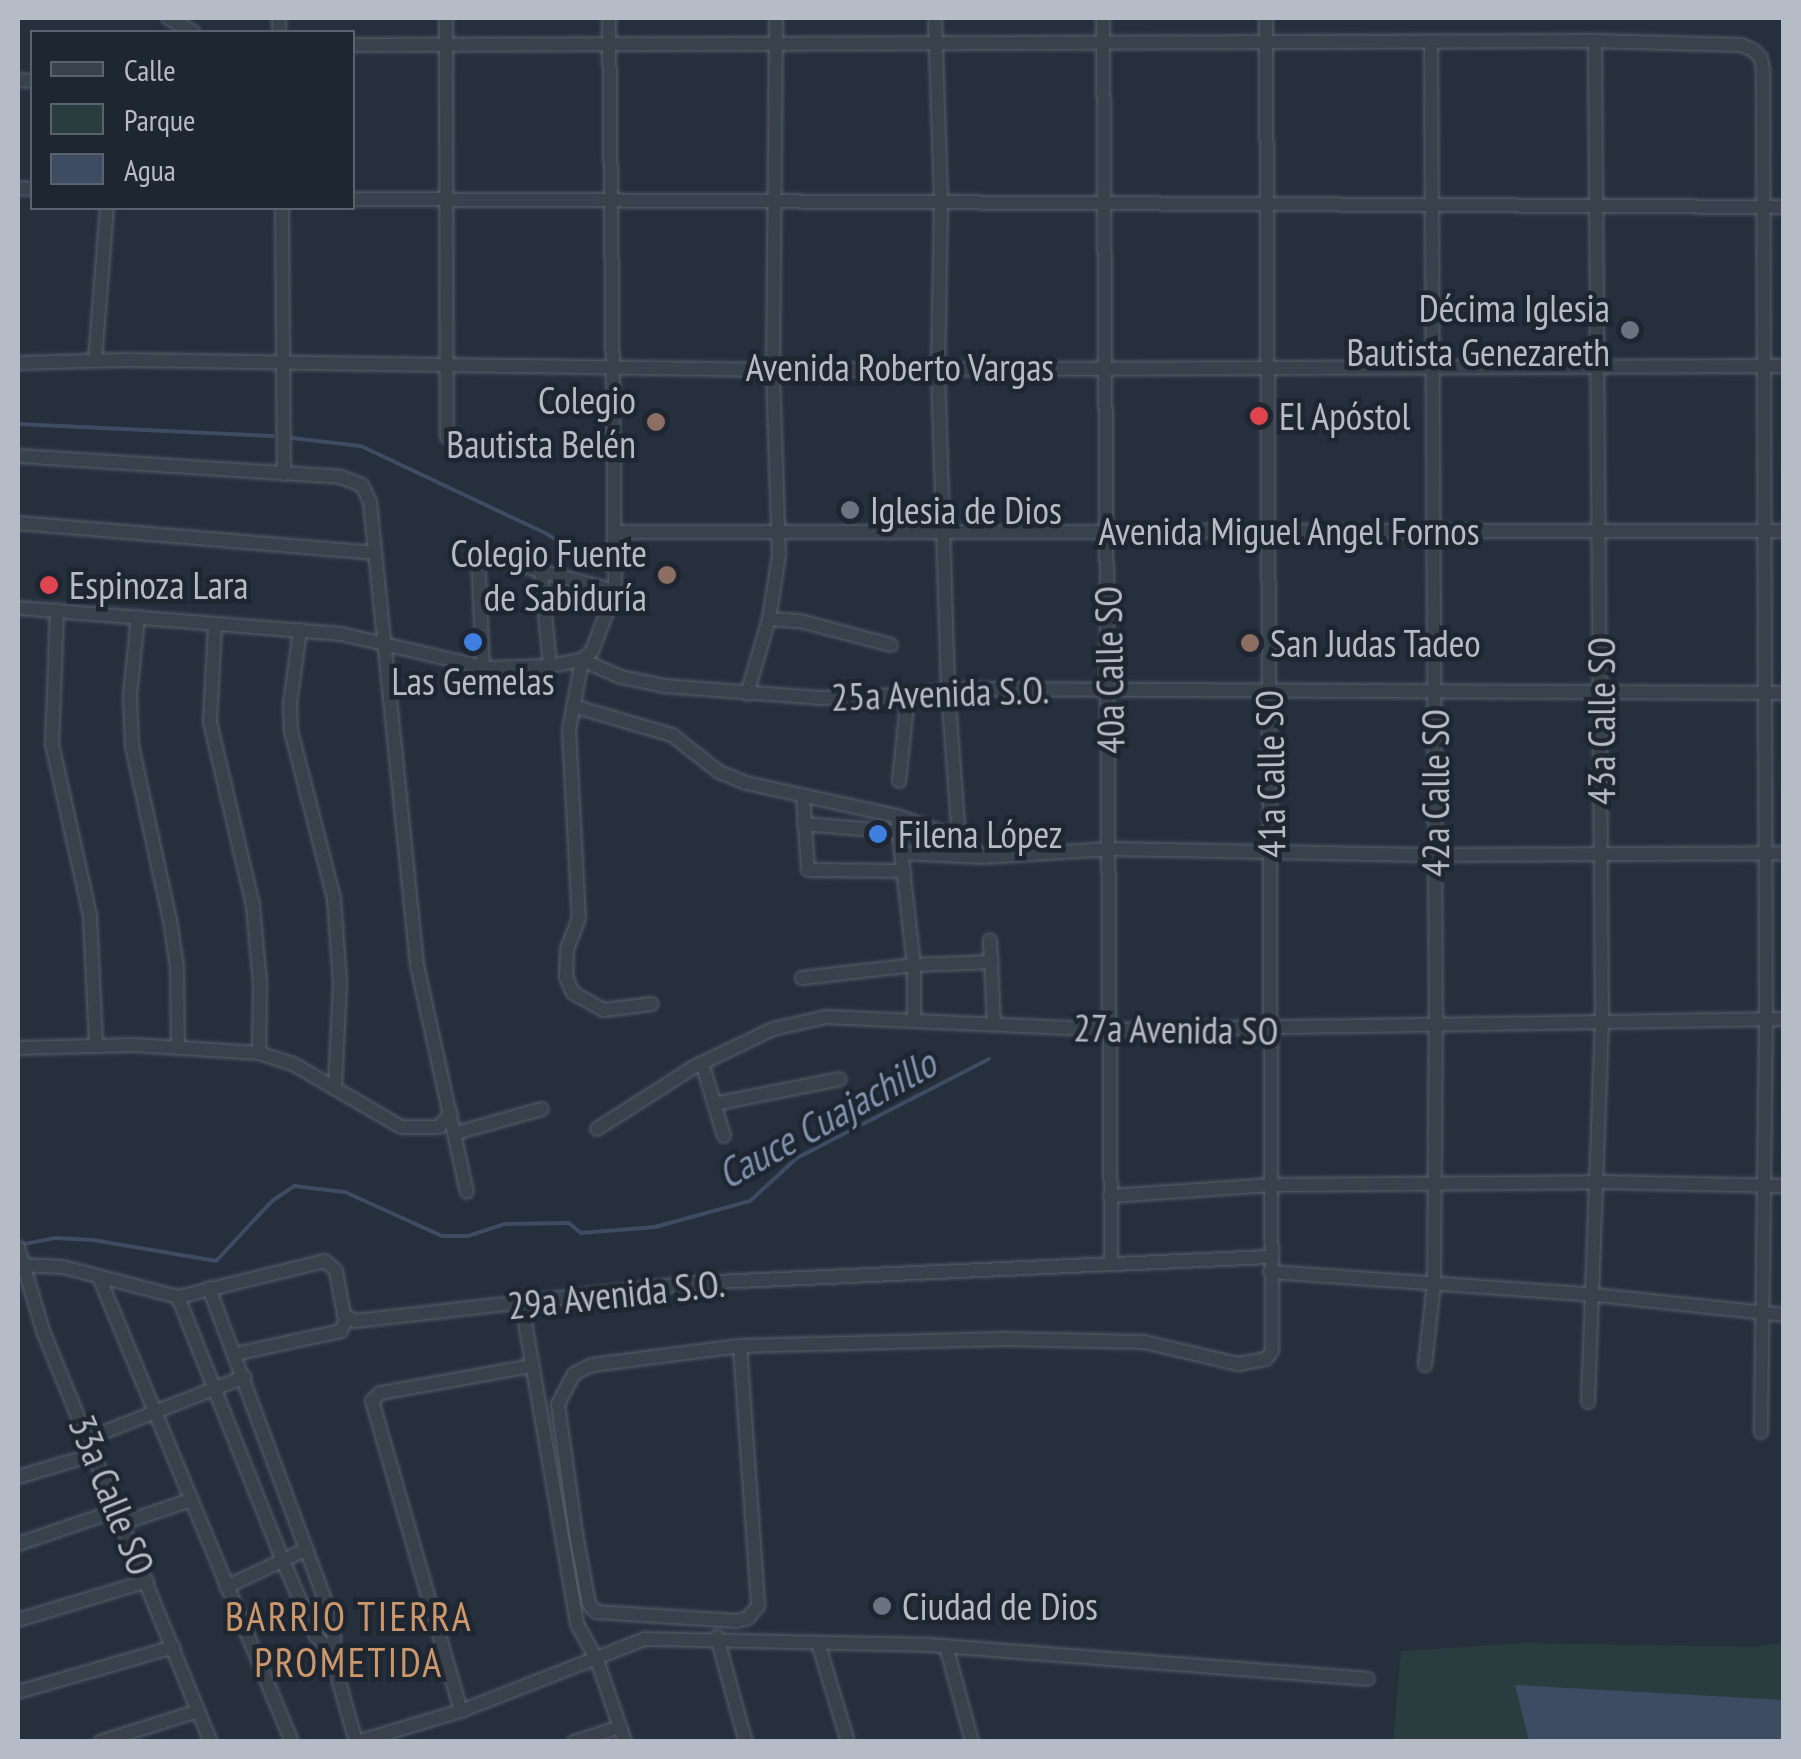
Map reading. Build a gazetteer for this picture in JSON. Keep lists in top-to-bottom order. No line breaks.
{"streets":{"street":["Avenida Roberto Vargas","Avenida Miguel Angel Fornos","40a Calle SO","25a Avenida S.O.","43a Calle SO","41a Calle SO","42a Calle SO","27a Avenida SO","29a Avenida S.O.","33a Calle SO"]},"crossings":[["Avenida Roberto Vargas","40a Calle SO"],["Avenida Roberto Vargas","43a Calle SO"],["Avenida Roberto Vargas","41a Calle SO"],["Avenida Roberto Vargas","42a Calle SO"],["Avenida Miguel Angel Fornos","40a Calle SO"],["Avenida Miguel Angel Fornos","43a Calle SO"],["Avenida Miguel Angel Fornos","41a Calle SO"],["Avenida Miguel Angel Fornos","42a Calle SO"],["40a Calle SO","25a Avenida S.O."],["40a Calle SO","27a Avenida SO"],["40a Calle SO","29a Avenida S.O."],["25a Avenida S.O.","43a Calle SO"],["25a Avenida S.O.","41a Calle SO"],["25a Avenida S.O.","42a Calle SO"],["43a Calle SO","27a Avenida SO"],["41a Calle SO","27a Avenida SO"],["41a Calle SO","29a Avenida S.O."],["42a Calle SO","27a Avenida SO"]],"districts":["BARRIO TIERRA PROMETIDA"],"water":["Cauce Cuajachillo"],"places":["Décima Iglesia Bautista Genezareth","El Apóstol","Colegio Bautista Belén","Iglesia de Dios","Colegio Fuente de Sabiduría","Espinoza Lara","Las Gemelas","San Judas Tadeo","Filena López","Ciudad de Dios"],"legend":["Calle","Parque","Agua"]}
